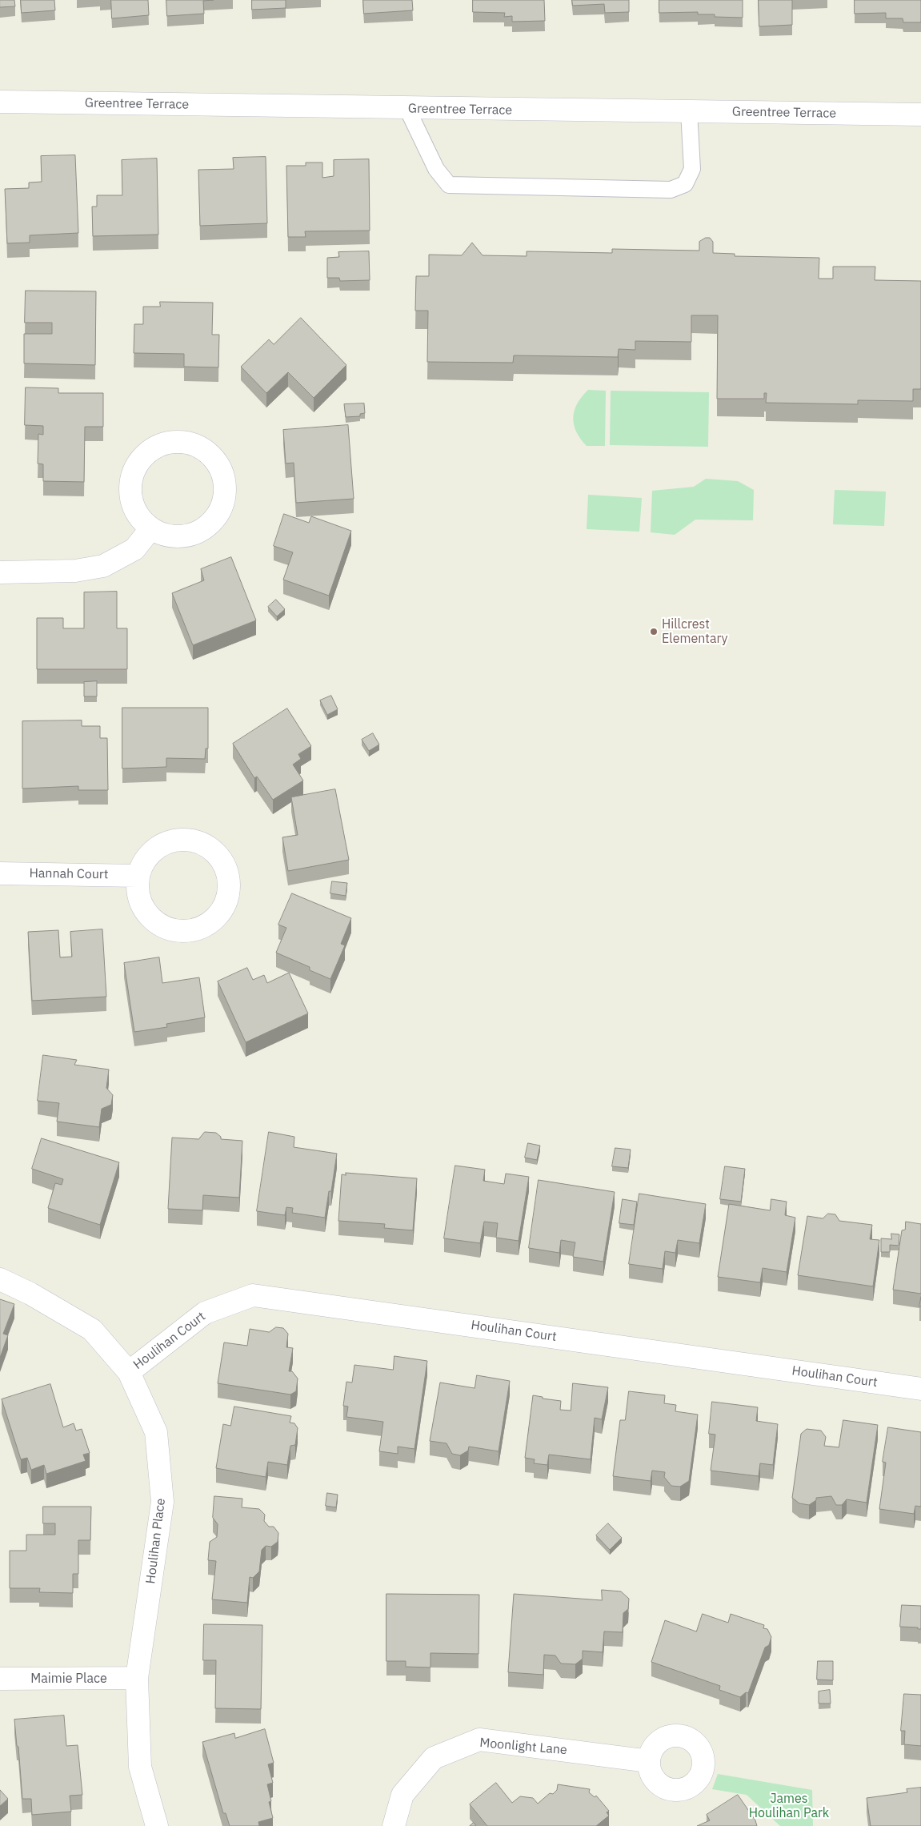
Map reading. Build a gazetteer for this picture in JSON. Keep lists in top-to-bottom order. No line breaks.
{"streets":{"street":["Greentree Terrace","Hannah Court","Houlihan Court","Houlihan Place","Maimie Place","Moonlight Lane"]},"crossings":[["Houlihan Court","Houlihan Place"],["Houlihan Place","Maimie Place"]],"parks":["James Houlihan Park"],"places":["Hillcrest Elementary"]}
